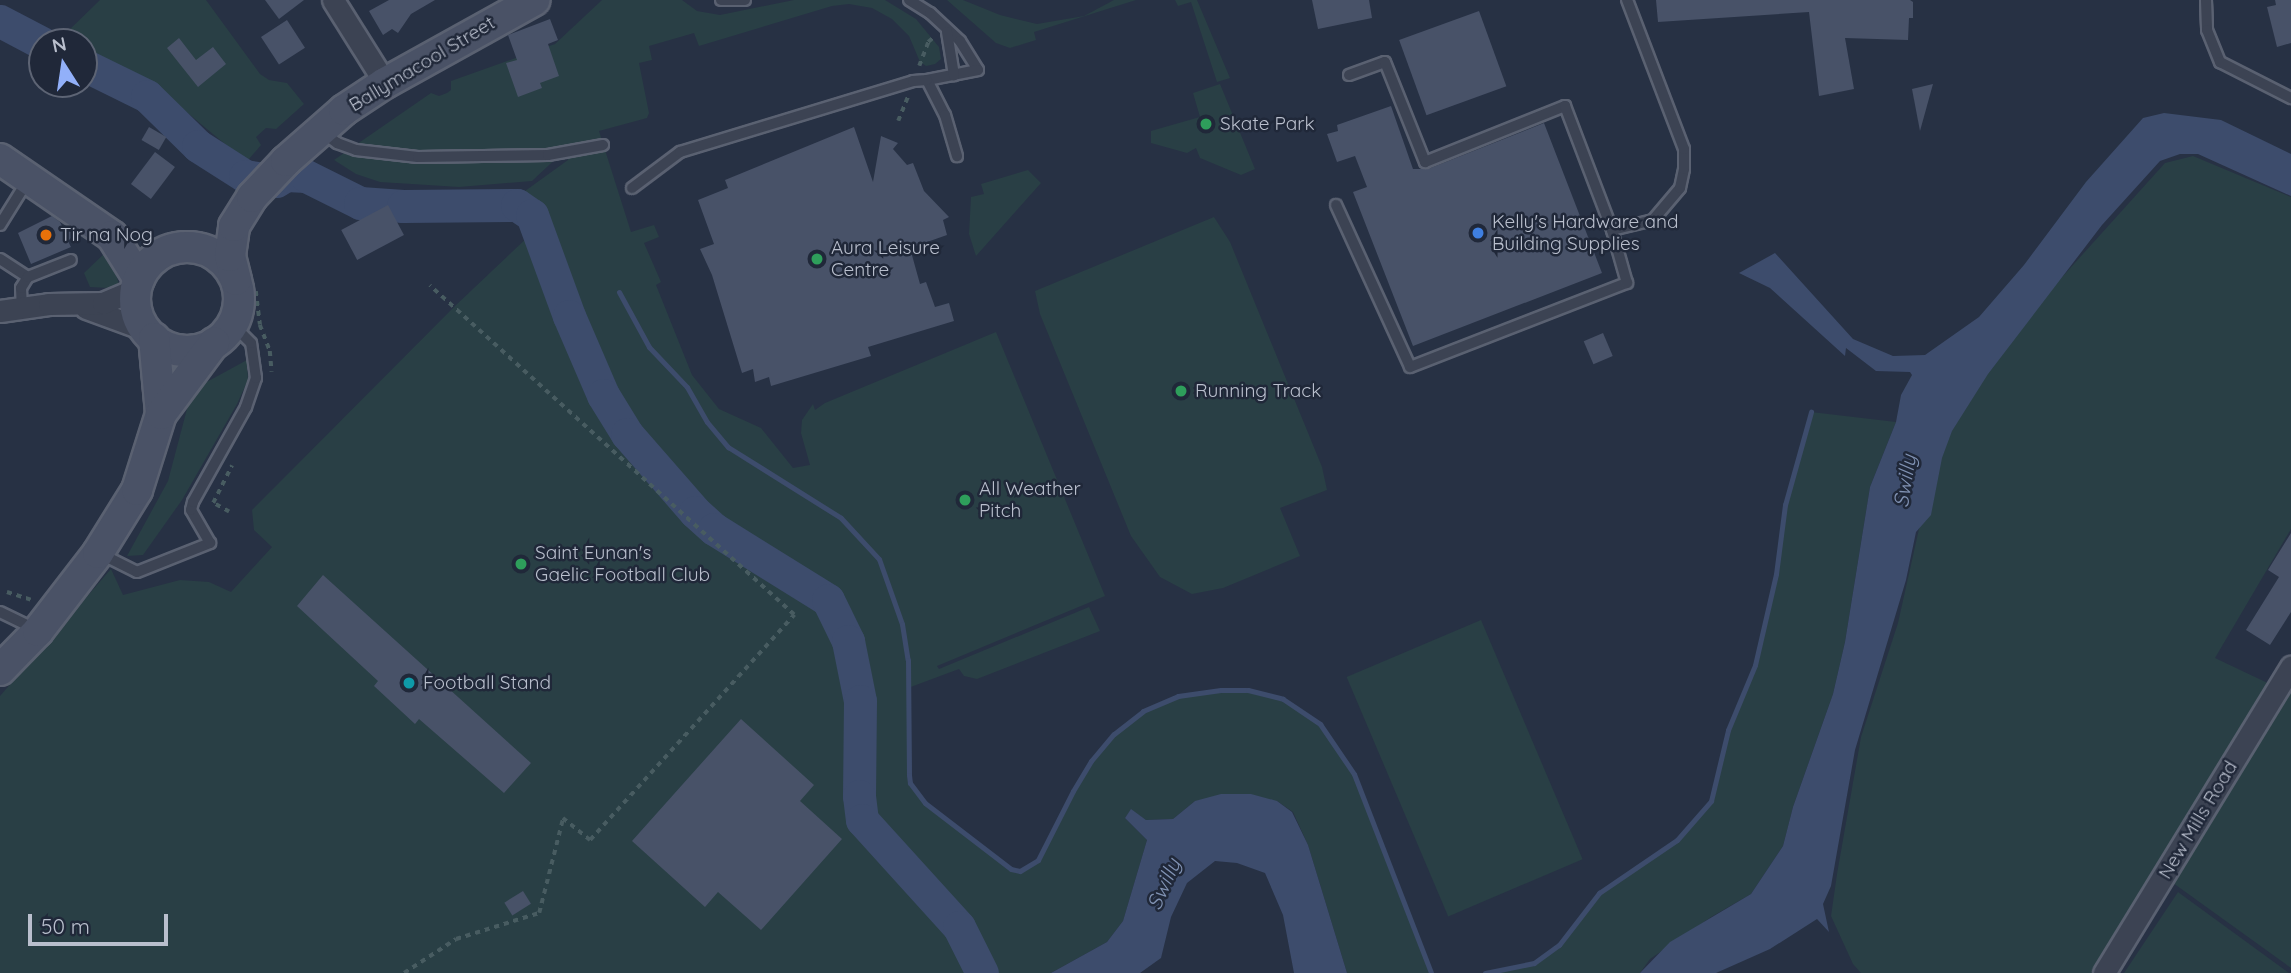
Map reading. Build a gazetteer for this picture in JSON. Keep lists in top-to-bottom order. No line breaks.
{"streets":{"main road":["Ballymacool Street"],"street":["New Mills Road"]},"water":["Swilly"],"places":["Skate Park","Kelly's Hardware and Building Supplies","Tir na Nog","Aura Leisure Centre","Running Track","All Weather Pitch","Saint Eunan's Gaelic Football Club","Football Stand"],"scale_bar":"50 m","north":"top"}
